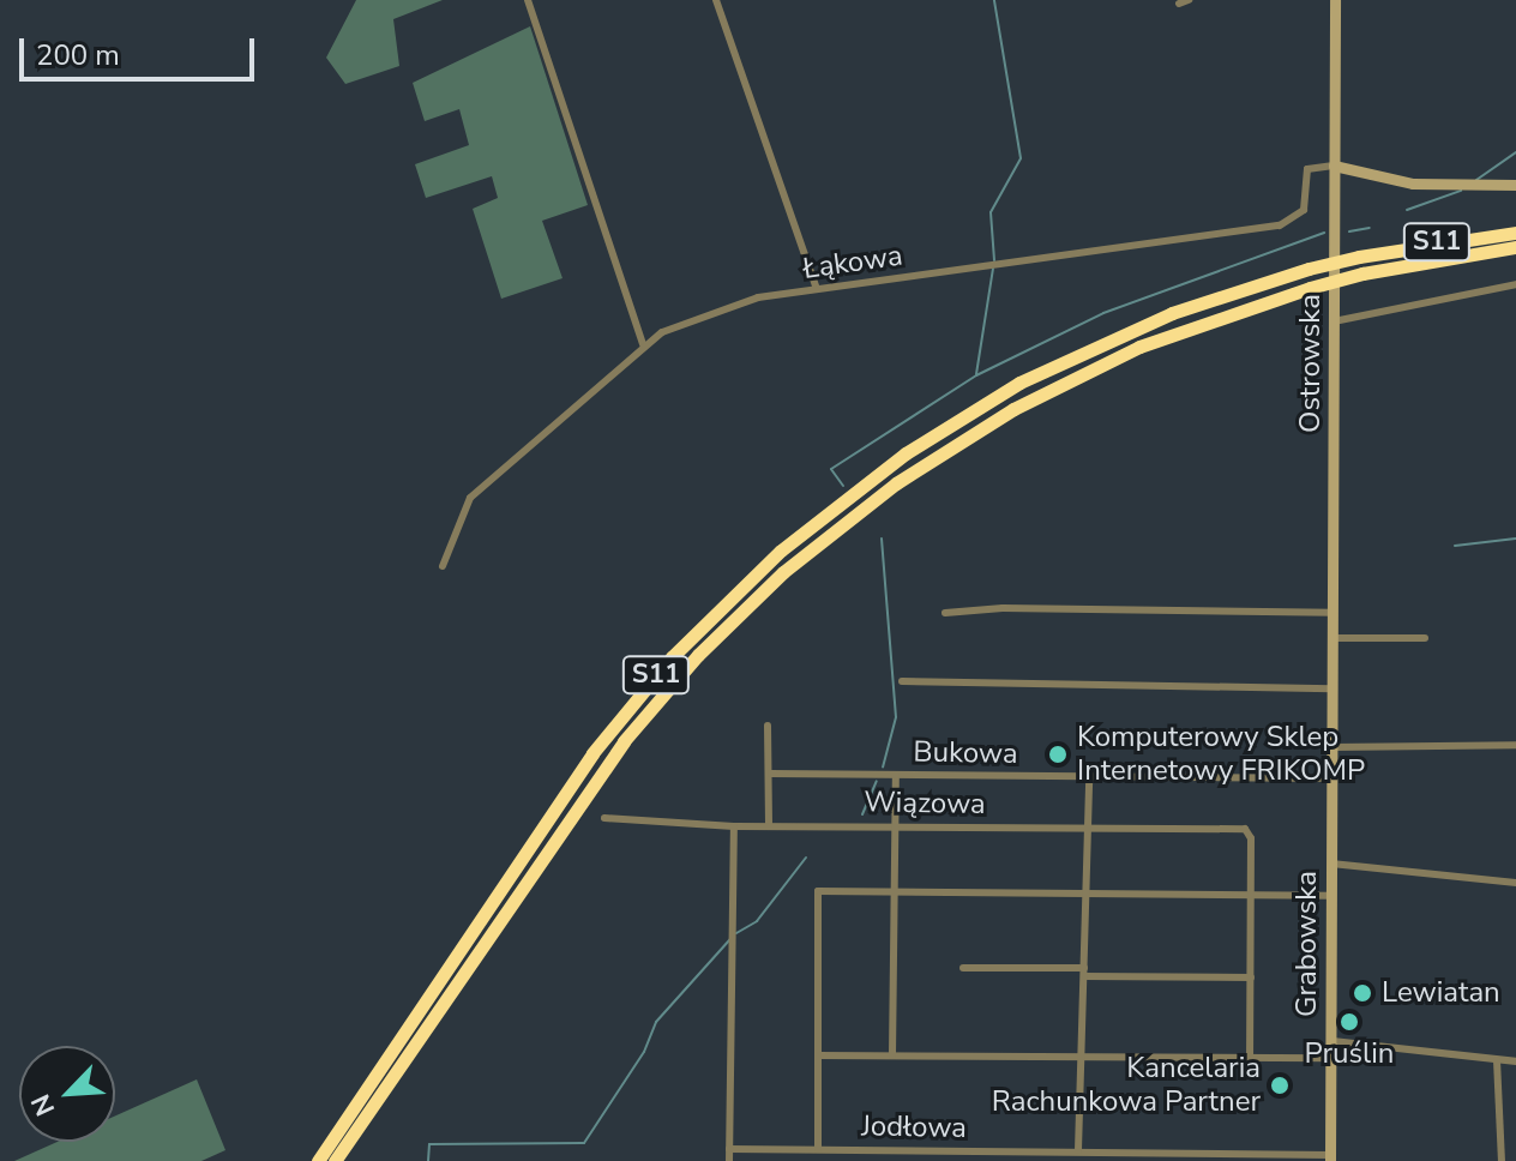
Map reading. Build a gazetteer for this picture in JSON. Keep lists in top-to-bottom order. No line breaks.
{"streets":{"highway":["S11"],"street":["Łąkowa","Ostrowska","Bukowa","Wiązowa","Grabowska","Jodłowa"]},"crossings":[["Łąkowa","Ostrowska"],["Ostrowska","Grabowska"],["Bukowa","Grabowska"],["Grabowska","Jodłowa"]],"places":["Komputerowy Sklep Internetowy FRIKOMP","Lewiatan","Pruślin","Kancelaria Rachunkowa Partner"],"scale_bar":"200 m","north":"bottom left"}
